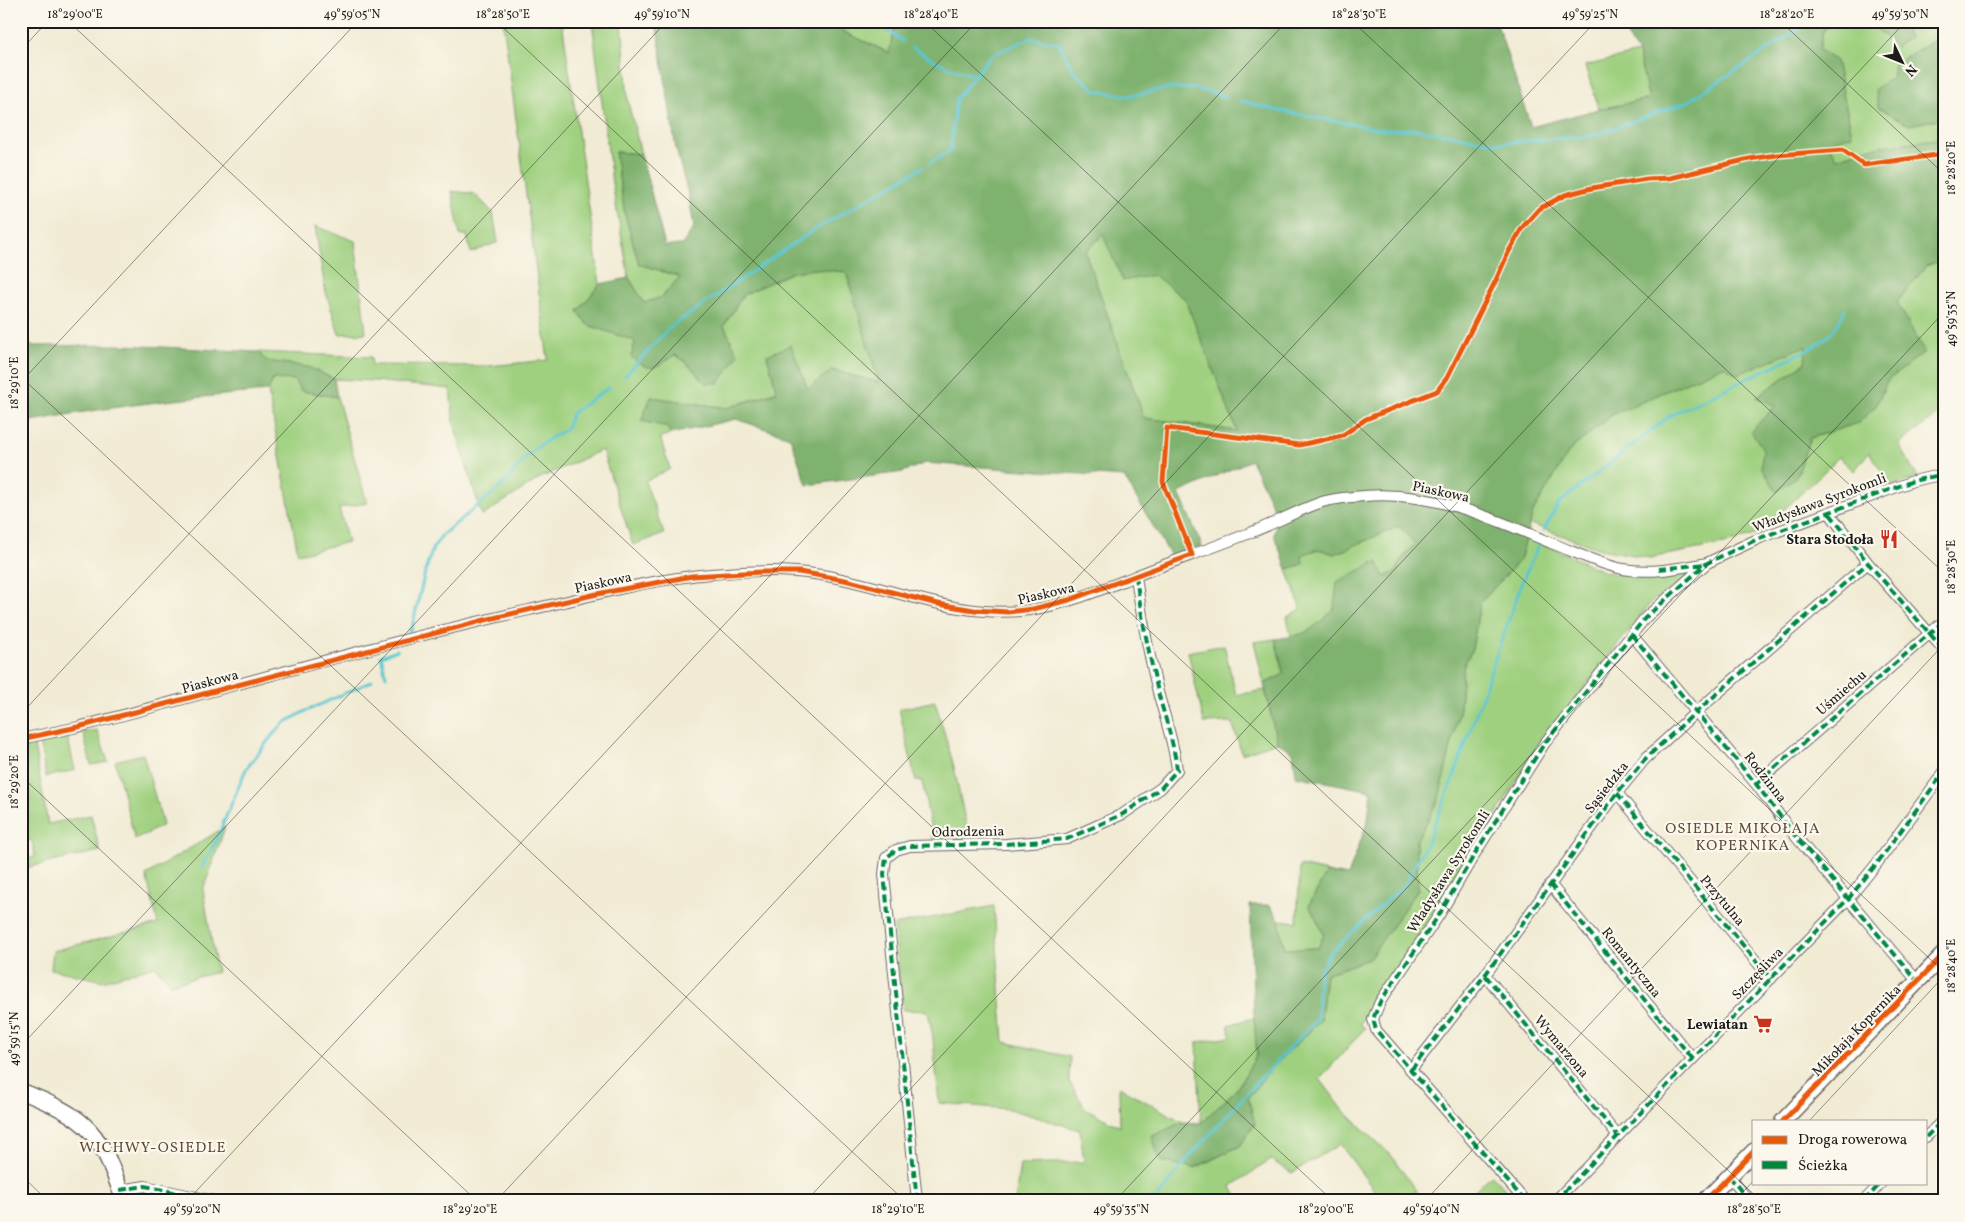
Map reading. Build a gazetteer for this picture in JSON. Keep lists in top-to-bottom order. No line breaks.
{"streets":{"street":["Piaskowa","Władysława Syrokomli","Uśmiechu","Rodzinna","Sąsiedzka","Odrodzenia","Przytulna","Romantyczna","Szczęśliwa","Mikołaja Kopernika","Wymarzona"]},"crossings":[["Piaskowa","Władysława Syrokomli"],["Piaskowa","Odrodzenia"],["Władysława Syrokomli","Rodzinna"],["Władysława Syrokomli","Sąsiedzka"],["Uśmiechu","Rodzinna"],["Rodzinna","Sąsiedzka"],["Rodzinna","Szczęśliwa"],["Rodzinna","Mikołaja Kopernika"],["Sąsiedzka","Przytulna"],["Sąsiedzka","Romantyczna"],["Sąsiedzka","Wymarzona"],["Przytulna","Szczęśliwa"],["Romantyczna","Szczęśliwa"],["Szczęśliwa","Wymarzona"]],"districts":["OSIEDLE MIKOŁAJA KOPERNIKA","WICHWY-OSIEDLE"],"places":{"restaurant":["Stara Stodoła"],"supermarket":["Lewiatan"]},"legend":["Droga rowerowa","Ścieżka"],"north":"bottom right","coordinates":["18°29'00\"E","49°59'05\"N","18°28'50\"E","49°59'10\"N","18°28'40\"E","18°28'30\"E","49°59'25\"N","18°28'20\"E","49°59'30\"N","49°59'35\"N","18°29'10\"E","18°29'20\"E","49°59'15\"N","49°59'20\"N","49°59'40\"N"]}
